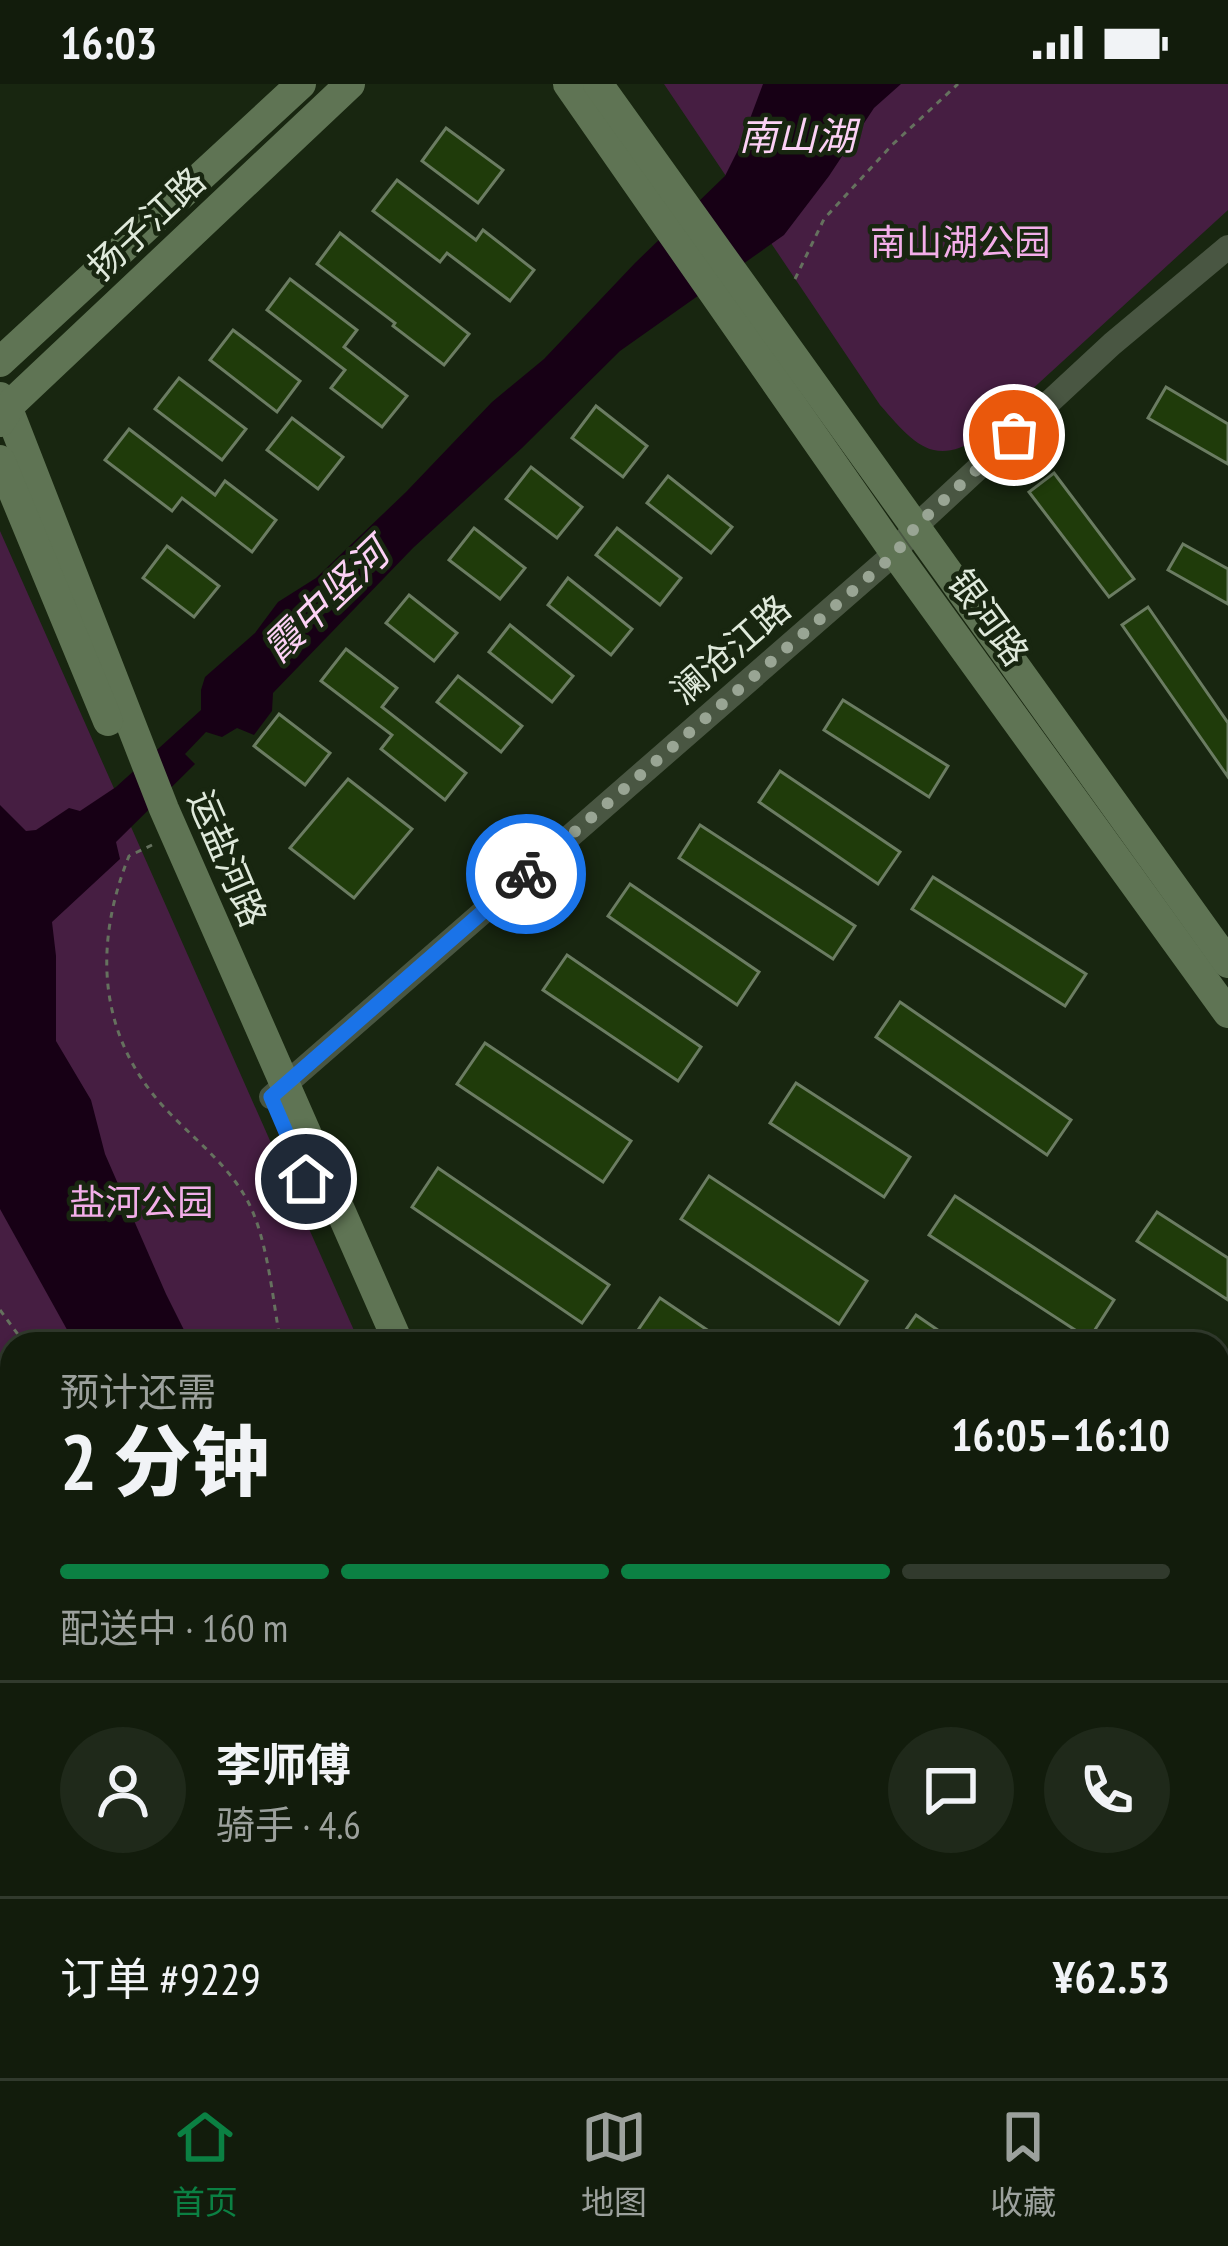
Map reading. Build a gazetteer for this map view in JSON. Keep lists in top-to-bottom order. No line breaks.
{"streets":{"main road":["扬子江路","银河路","运盐河路"],"street":["澜沧江路"]},"crossings":[["扬子江路","运盐河路"],["银河路","澜沧江路"],["澜沧江路","运盐河路"]],"water":["南山湖","霞中竖河"],"parks":["南山湖公园","盐河公园"],"page":{"status":"16:03","heading":["2 分钟","预计还需","16:05–16:10"],"panel":["李师傅","骑手 · 4.6","订单 #9229","¥62.53"],"bar":"配送中 · 160 m","tabs":["首页","地图","收藏"]}}
